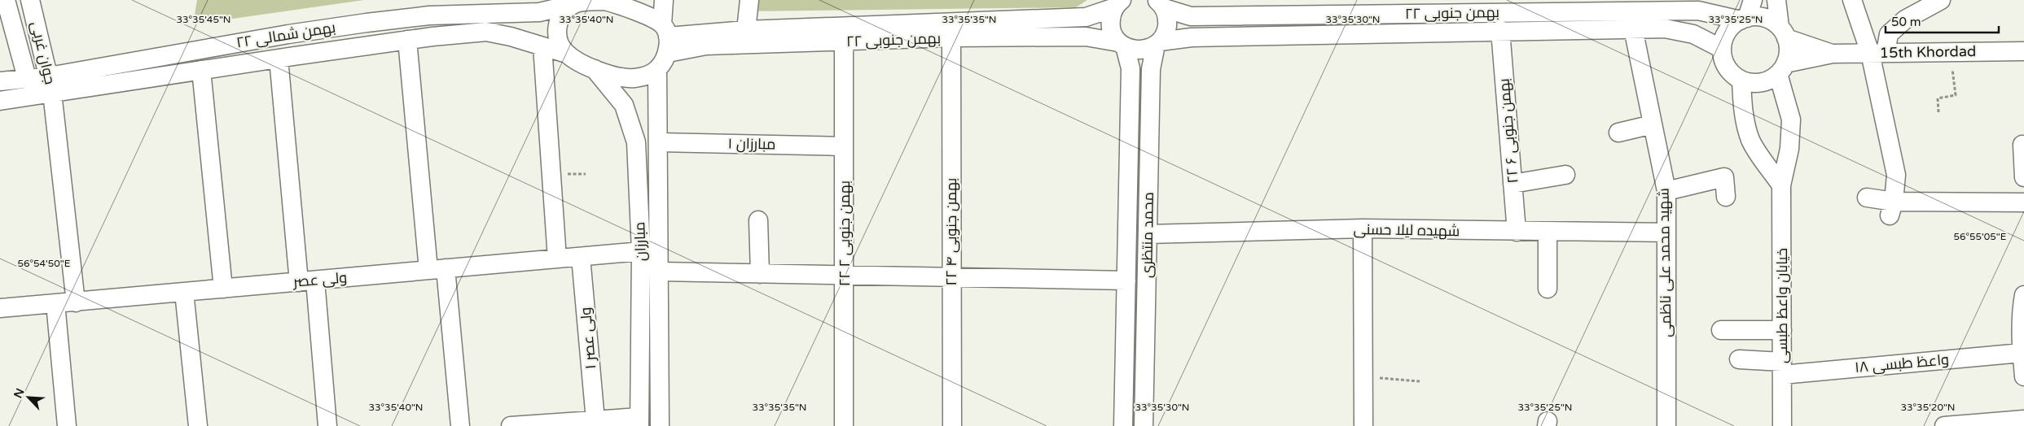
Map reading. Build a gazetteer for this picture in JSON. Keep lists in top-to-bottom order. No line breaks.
{"streets":{"street":["۲۲ بهمن جنوبی","۲۲ بهمن شمالی","15th Khordad","جوان غربی","۲۲ بهمن جنوبی ۶","مبارزان ۱","شهیده لیلا حسنی","۲۲ بهمن جنوبی ۴","۲۲ بهمن جنوبی ۲","محمد منتظری","مبارزان","شهید محمد علی ناظمی","ولی عصر","خیابان واعظ طبسی","ولی عصر ۱","واعظ طبسی ۱۸"]},"crossings":[["۲۲ بهمن جنوبی","۲۲ بهمن شمالی"],["۲۲ بهمن جنوبی","۲۲ بهمن جنوبی ۶"],["۲۲ بهمن جنوبی","۲۲ بهمن جنوبی ۴"],["۲۲ بهمن جنوبی","۲۲ بهمن جنوبی ۲"],["۲۲ بهمن جنوبی","محمد منتظری"],["۲۲ بهمن جنوبی","مبارزان"],["۲۲ بهمن جنوبی","شهید محمد علی ناظمی"],["۲۲ بهمن جنوبی","خیابان واعظ طبسی"],["۲۲ بهمن شمالی","جوان غربی"],["۲۲ بهمن شمالی","مبارزان"],["۲۲ بهمن جنوبی ۶","شهیده لیلا حسنی"],["مبارزان ۱","۲۲ بهمن جنوبی ۲"],["مبارزان ۱","مبارزان"],["شهیده لیلا حسنی","محمد منتظری"],["شهیده لیلا حسنی","شهید محمد علی ناظمی"],["مبارزان","ولی عصر"],["ولی عصر","ولی عصر ۱"],["خیابان واعظ طبسی","واعظ طبسی ۱۸"]],"scale_bar":"50 m","north":"top left","coordinates":["33°35'45\"N","33°35'40\"N","33°35'35\"N","33°35'30\"N","33°35'25\"N","56°55'05\"E","56°54'50\"E","33°35'20\"N"]}
